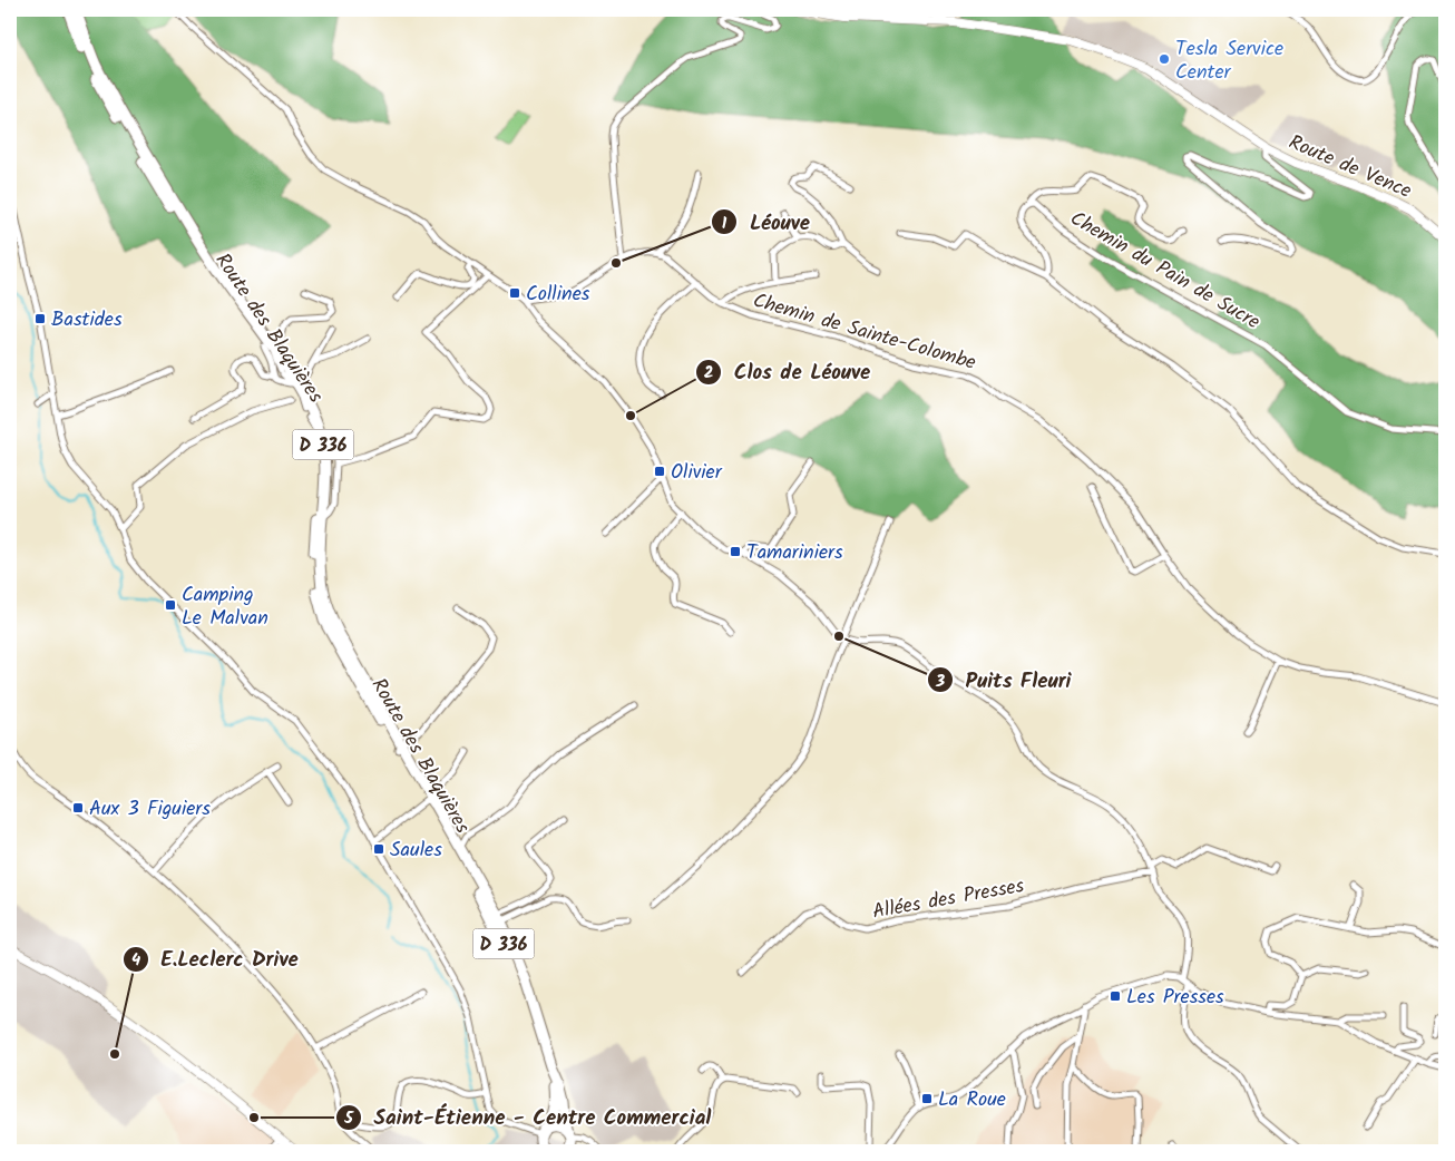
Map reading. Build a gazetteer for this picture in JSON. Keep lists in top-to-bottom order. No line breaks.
{"streets":{"main road":["Route de Vence","Route des Blaquières","D 336"],"street":["Chemin du Pain de Sucre","Chemin de Sainte-Colombe","Allées des Presses"]},"places":{"other":["Tesla Service Center","Léouve","Clos de Léouve","Puits Fleuri","E.Leclerc Drive","Saint-Étienne - Centre Commercial"],"transit":["Collines","Bastides","Olivier","Tamariniers","Camping Le Malvan","Aux 3 Figuiers","Saules","Les Presses","La Roue"]}}
